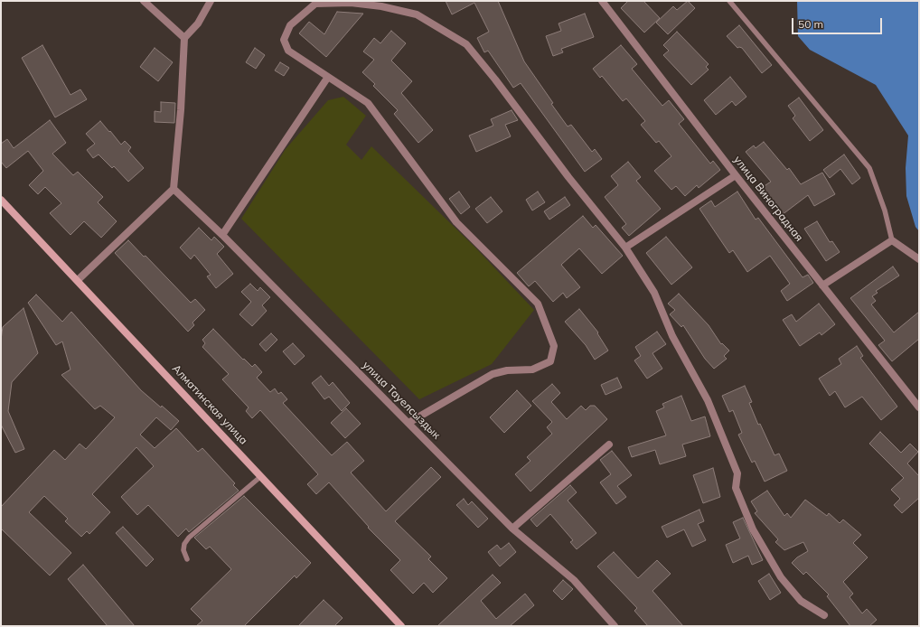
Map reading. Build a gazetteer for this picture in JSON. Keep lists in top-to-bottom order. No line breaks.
{"streets":{"main road":["Алматинская улица"],"street":["улица Виноградная","улица Тауелсыздык"]},"scale_bar":"50 m"}
